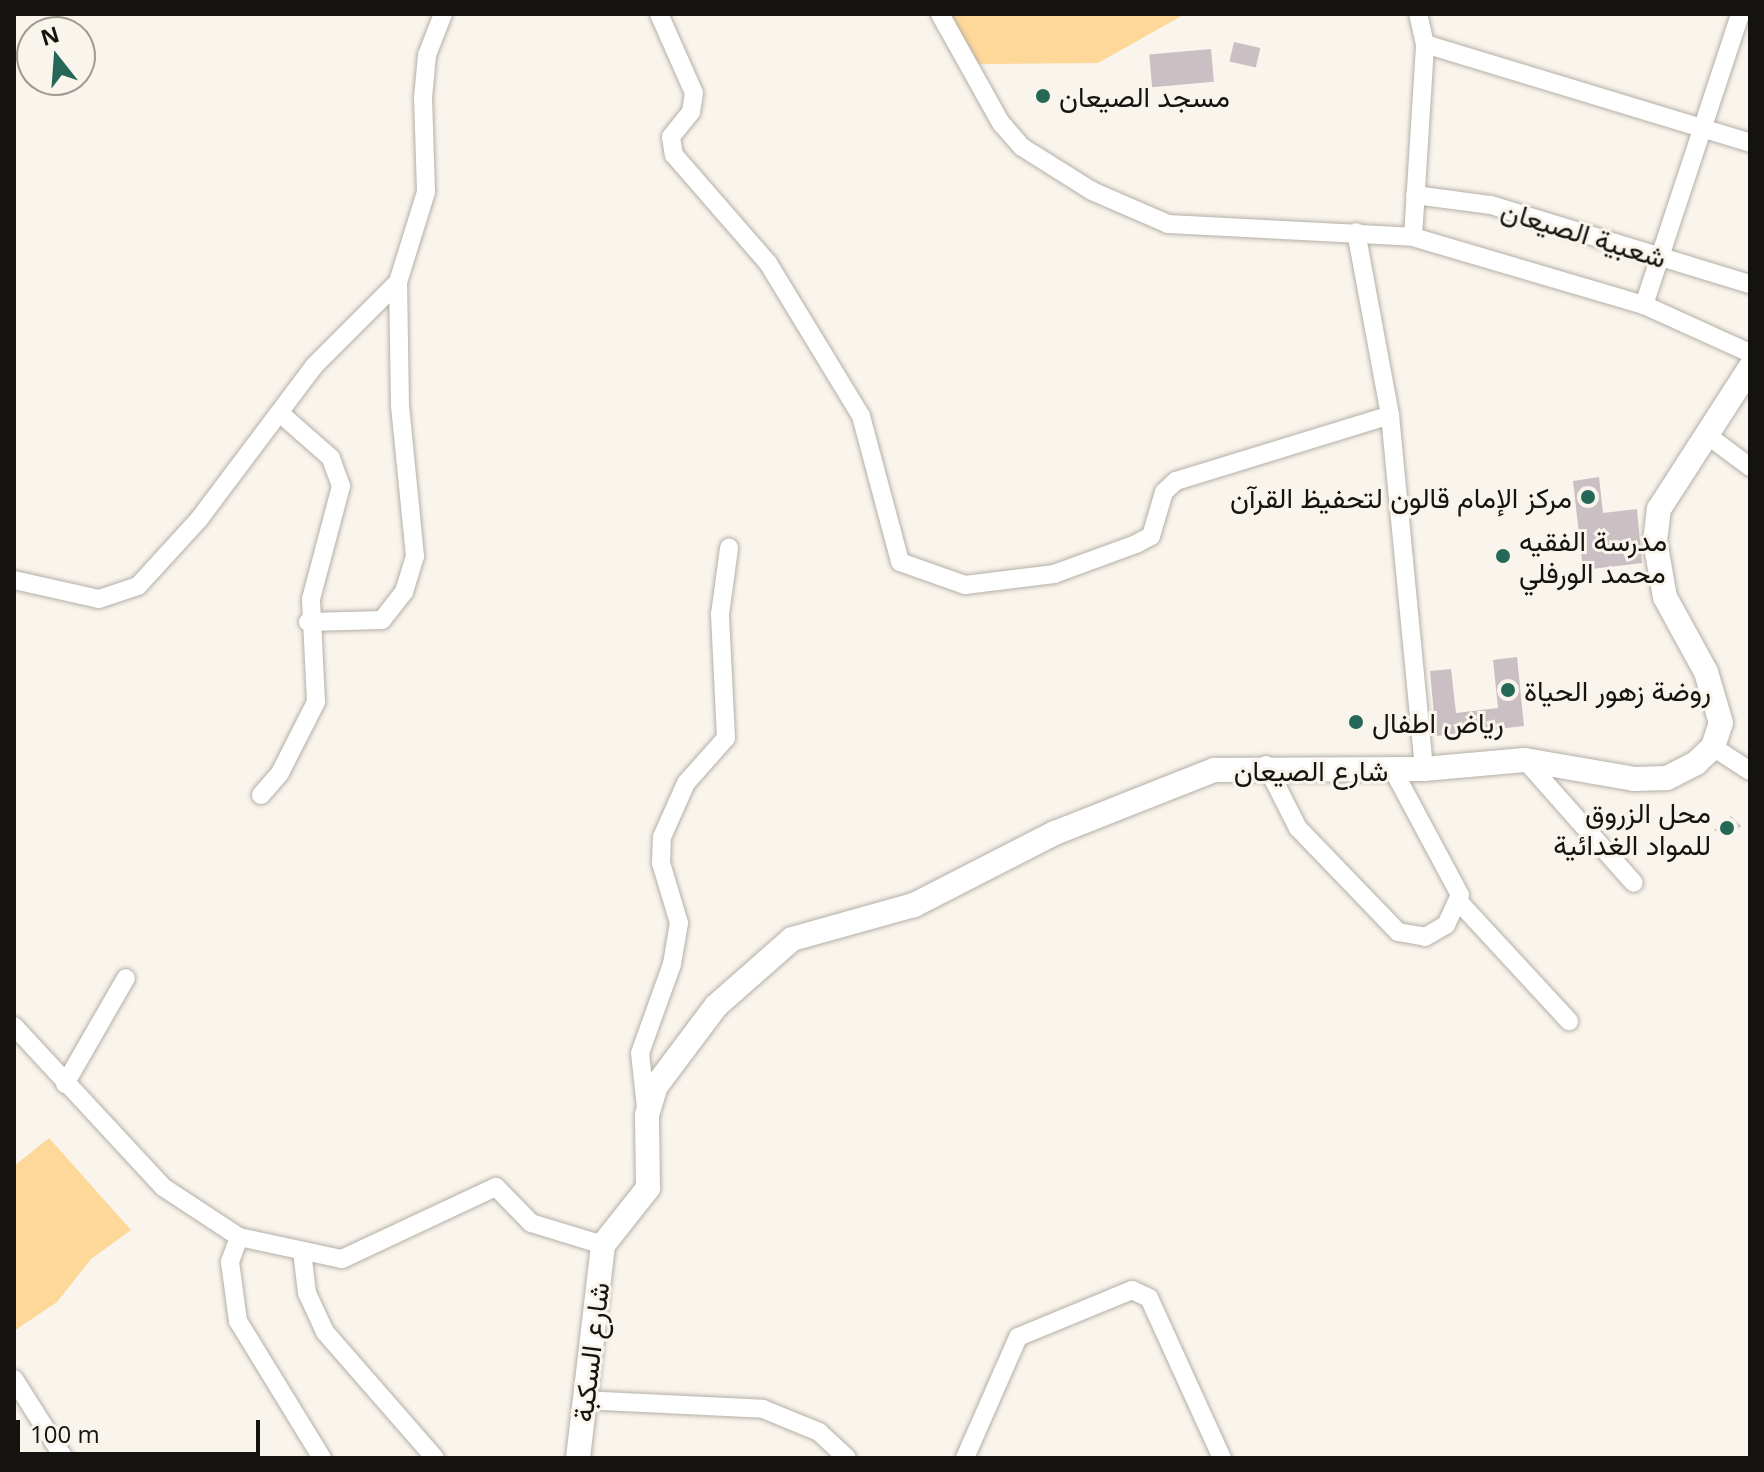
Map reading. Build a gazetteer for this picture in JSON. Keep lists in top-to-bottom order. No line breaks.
{"streets":{"main road":["شارع الصيعان","شارع السكبة"],"street":["شعبية الصيعان"]},"crossings":[["شارع الصيعان","شارع السكبة"]],"places":["مسجد الصيعان","مركز الإمام قالون لتحفيظ القرآن","مدرسة الفقيه محمد الورفلي","روضة زهور الحياة","رياض اطفال","محل الزروق للمواد الغدائية"],"scale_bar":"100 m","north":"top"}
